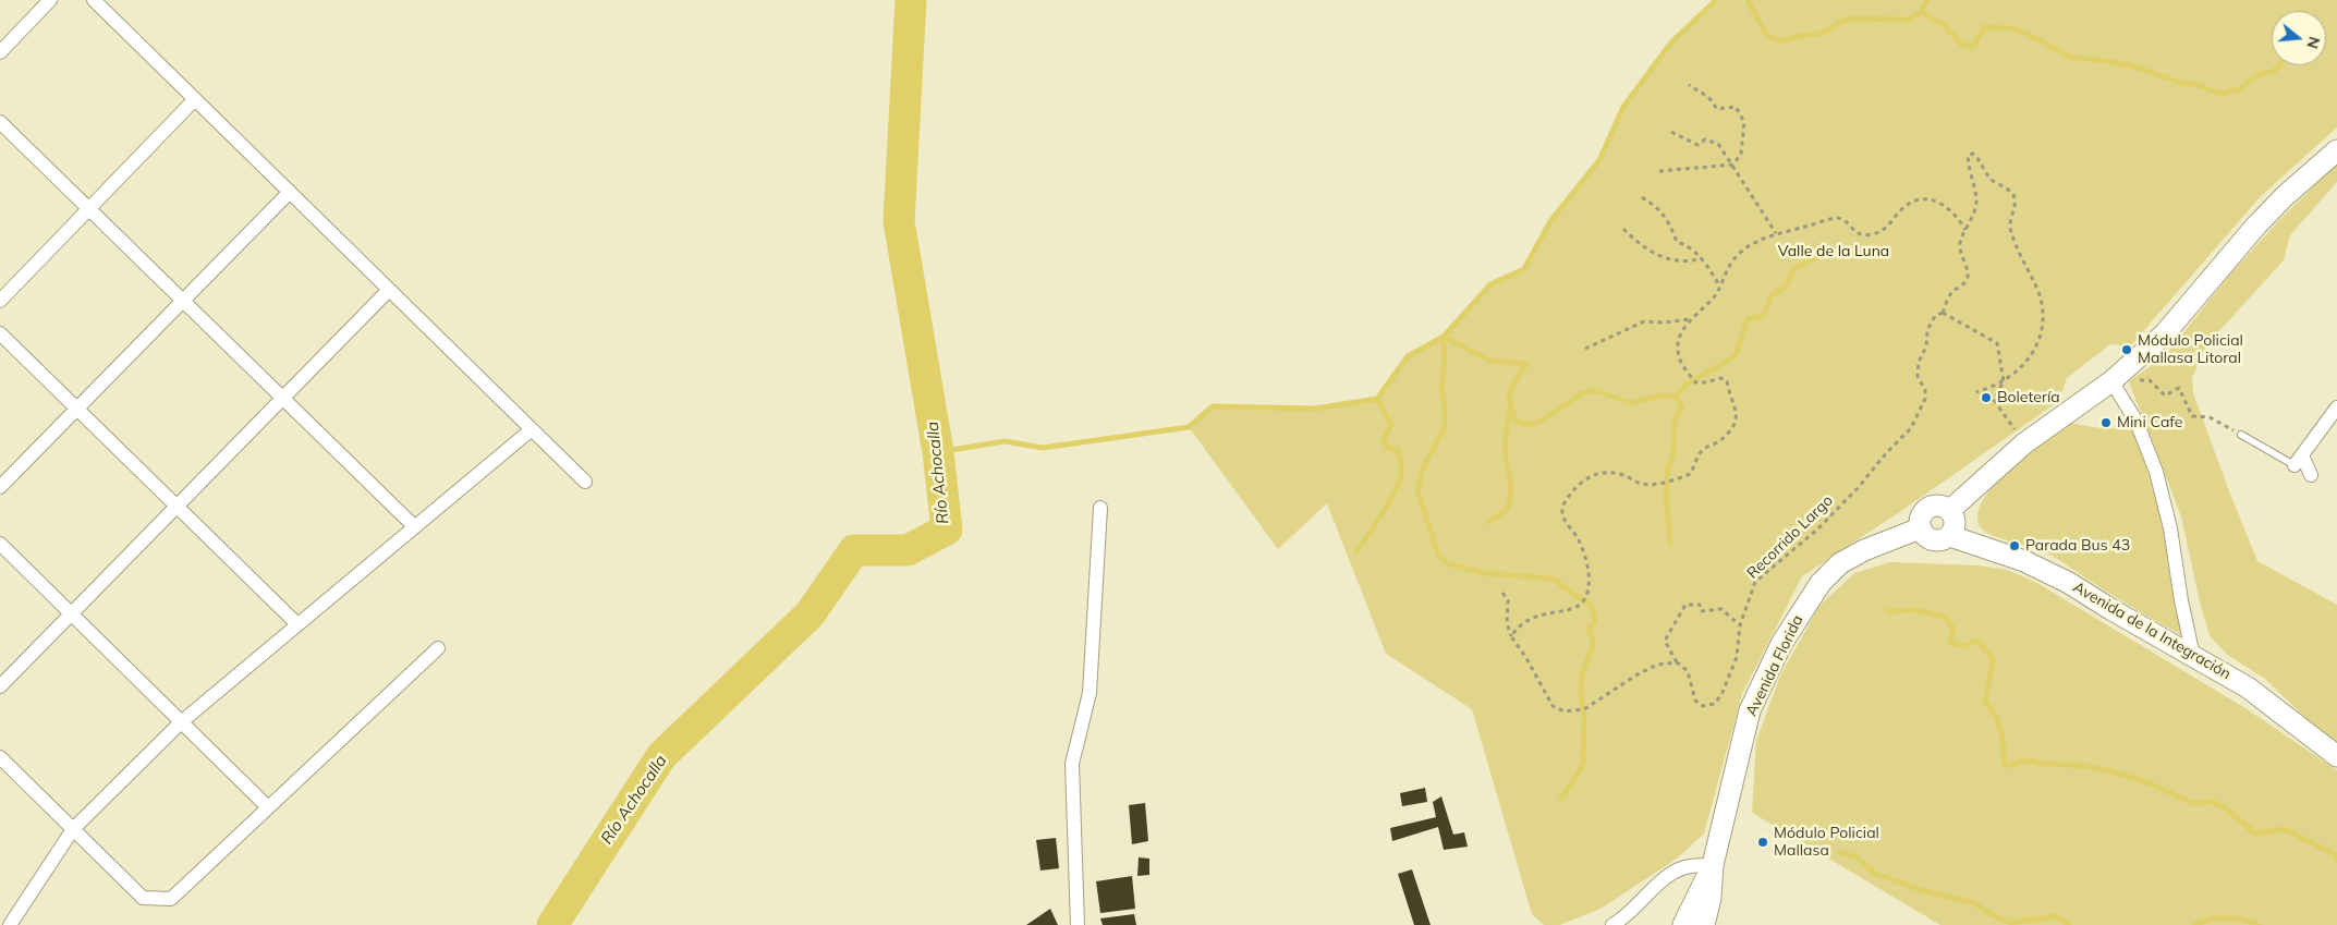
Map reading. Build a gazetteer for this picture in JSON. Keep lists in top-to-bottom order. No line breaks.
{"streets":{"main road":["Avenida de la Integración","Avenida Florida"],"path":["Recorrido Largo"]},"crossings":[["Avenida de la Integración","Avenida Florida"]],"water":["Río Achocalla"],"parks":["Valle de la Luna"],"places":["Módulo Policial Mallasa Litoral","Boletería","Mini Cafe","Parada Bus 43","Módulo Policial Mallasa"],"north":"right"}
